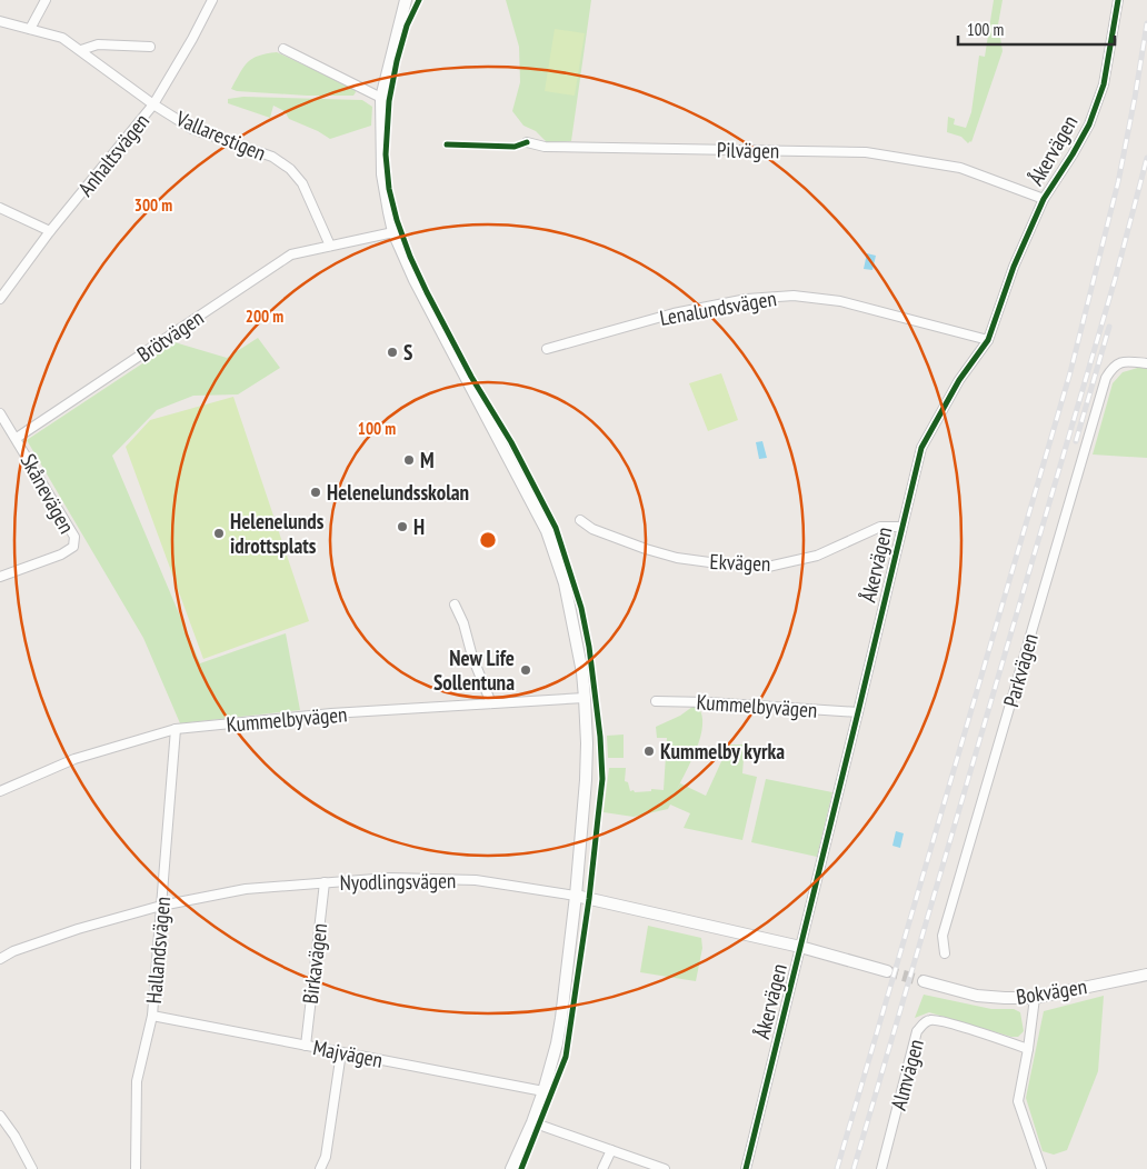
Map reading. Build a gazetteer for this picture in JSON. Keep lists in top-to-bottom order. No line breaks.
{"streets":{"street":["Vallarestigen","Pilvägen","Åkervägen","Anhaltsvägen","Lenalundsvägen","Brötvägen","Skånevägen","Ekvägen","Parkvägen","Kummelbyvägen","Nyodlingsvägen","Hallandsvägen","Birkavägen","Bokvägen","Majvägen","Almvägen"]},"crossings":[["Vallarestigen","Anhaltsvägen"],["Vallarestigen","Brötvägen"],["Pilvägen","Åkervägen"],["Åkervägen","Lenalundsvägen"],["Åkervägen","Ekvägen"],["Åkervägen","Kummelbyvägen"],["Åkervägen","Nyodlingsvägen"],["Brötvägen","Skånevägen"],["Kummelbyvägen","Hallandsvägen"],["Nyodlingsvägen","Hallandsvägen"],["Nyodlingsvägen","Birkavägen"],["Hallandsvägen","Majvägen"],["Birkavägen","Majvägen"]],"places":["S","M","Helenelundsskolan","H","Helenelunds idrottsplats","New Life Sollentuna","Kummelby kyrka"],"scale_bar":"100 m","rings":["300 m","200 m","100 m"]}
